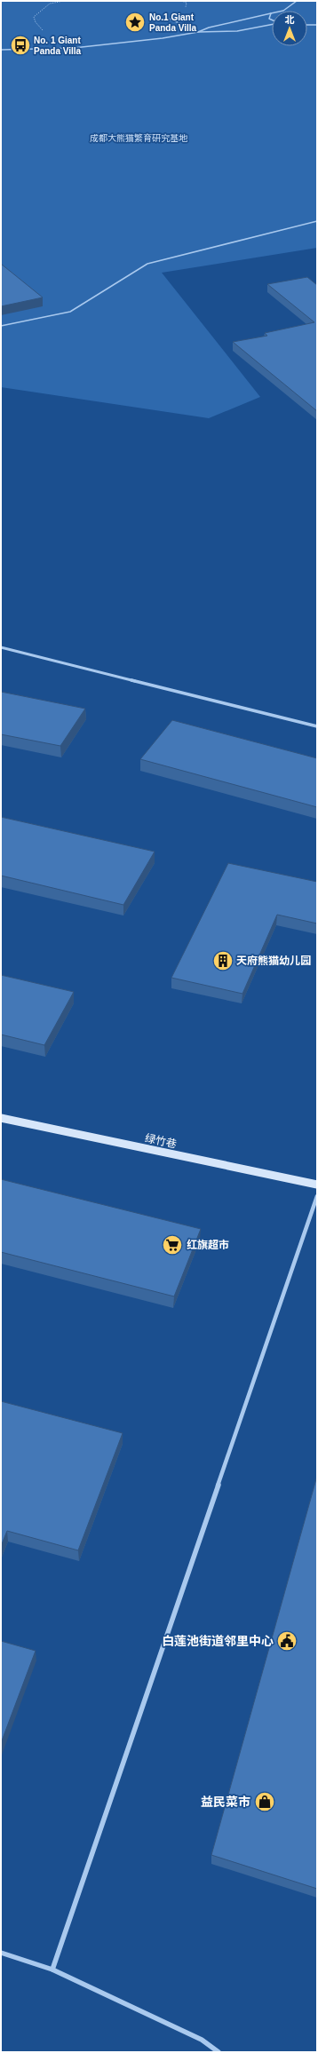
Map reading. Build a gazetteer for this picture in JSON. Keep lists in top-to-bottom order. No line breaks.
{"streets":{"street":["绿竹巷"]},"parks":["成都大熊猫繁育研究基地"],"places":{"place":["No.1 Giant Panda Villa"],"bus stop":["No. 1 Giant Panda Villa"],"building":["天府熊猫幼儿园"],"supermarket":["红旗超市"],"public building":["白莲池街道邻里中心"],"shop":["益民菜市"]},"north":"top"}
